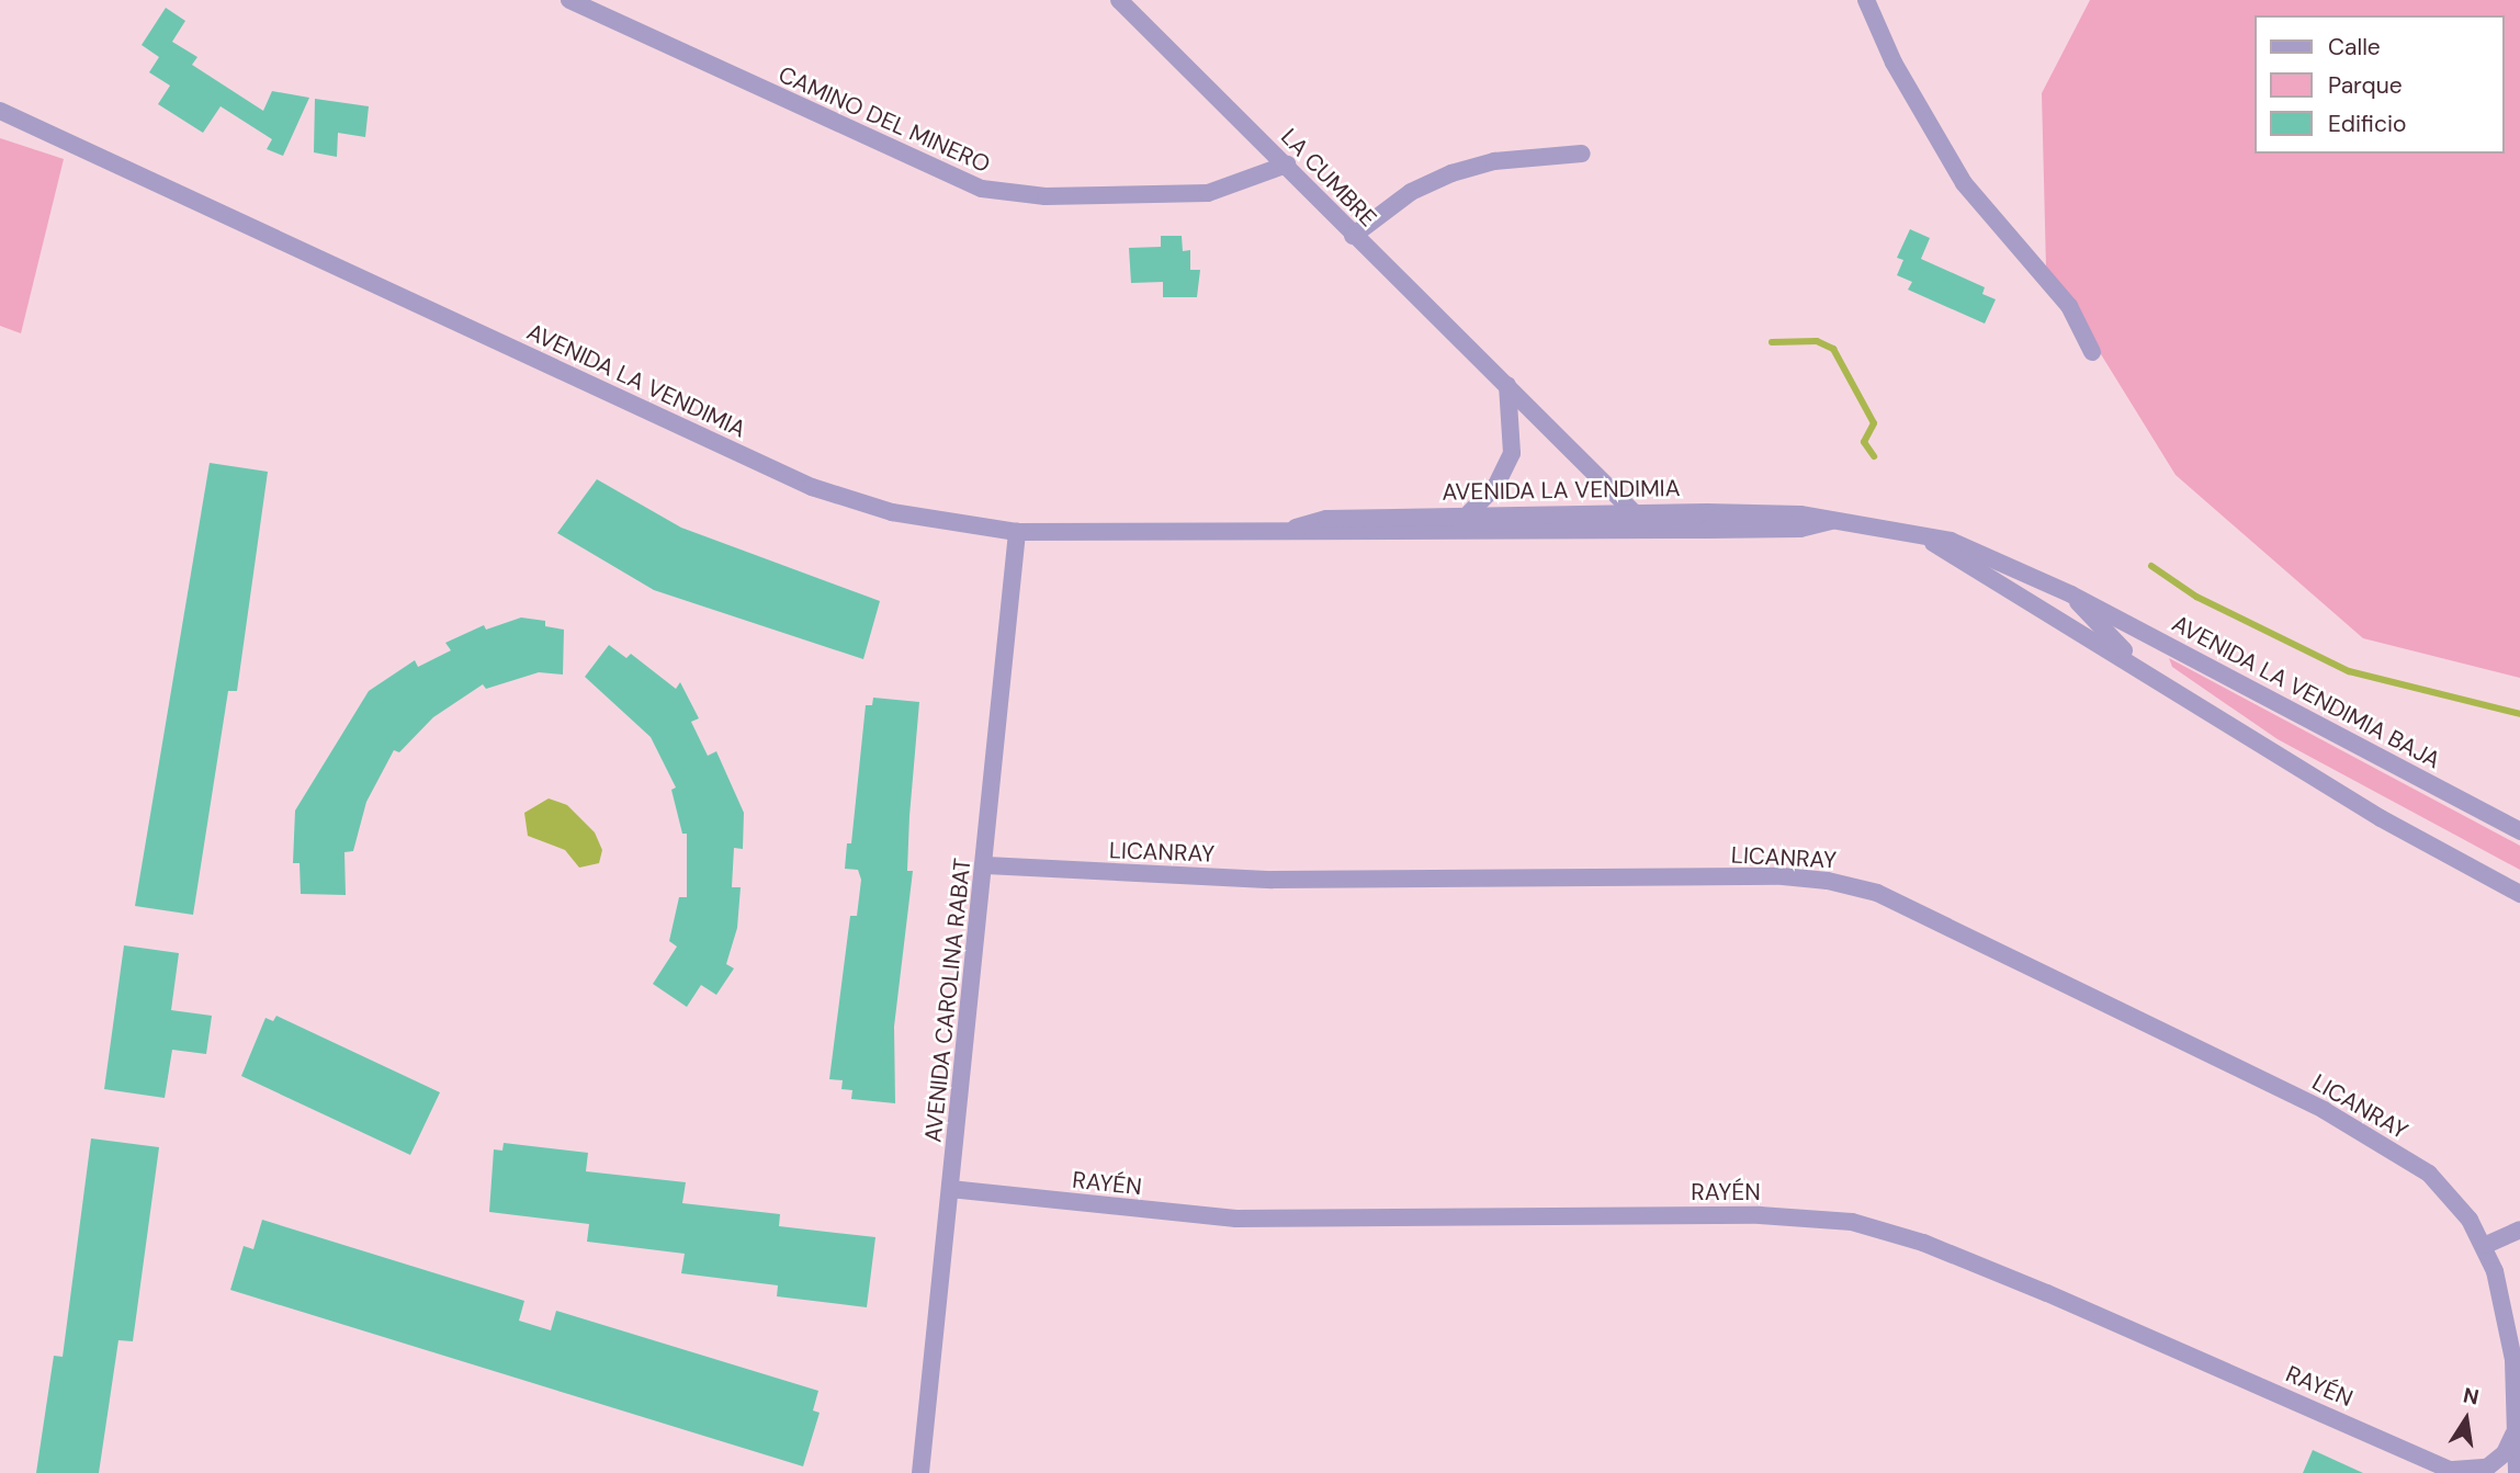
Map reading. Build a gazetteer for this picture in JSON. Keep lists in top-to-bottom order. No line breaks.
{"streets":{"street":["CAMINO DEL MINERO","LA CUMBRE","AVENIDA LA VENDIMIA","AVENIDA LA VENDIMIA BAJA","LICANRAY","AVENIDA CAROLINA RABAT","RAYÉN"]},"crossings":[["CAMINO DEL MINERO","LA CUMBRE"],["LA CUMBRE","AVENIDA LA VENDIMIA"],["AVENIDA LA VENDIMIA","AVENIDA LA VENDIMIA BAJA"],["AVENIDA LA VENDIMIA","AVENIDA CAROLINA RABAT"],["LICANRAY","AVENIDA CAROLINA RABAT"],["AVENIDA CAROLINA RABAT","RAYÉN"]],"legend":["Calle","Parque","Edificio"],"north":"top"}
